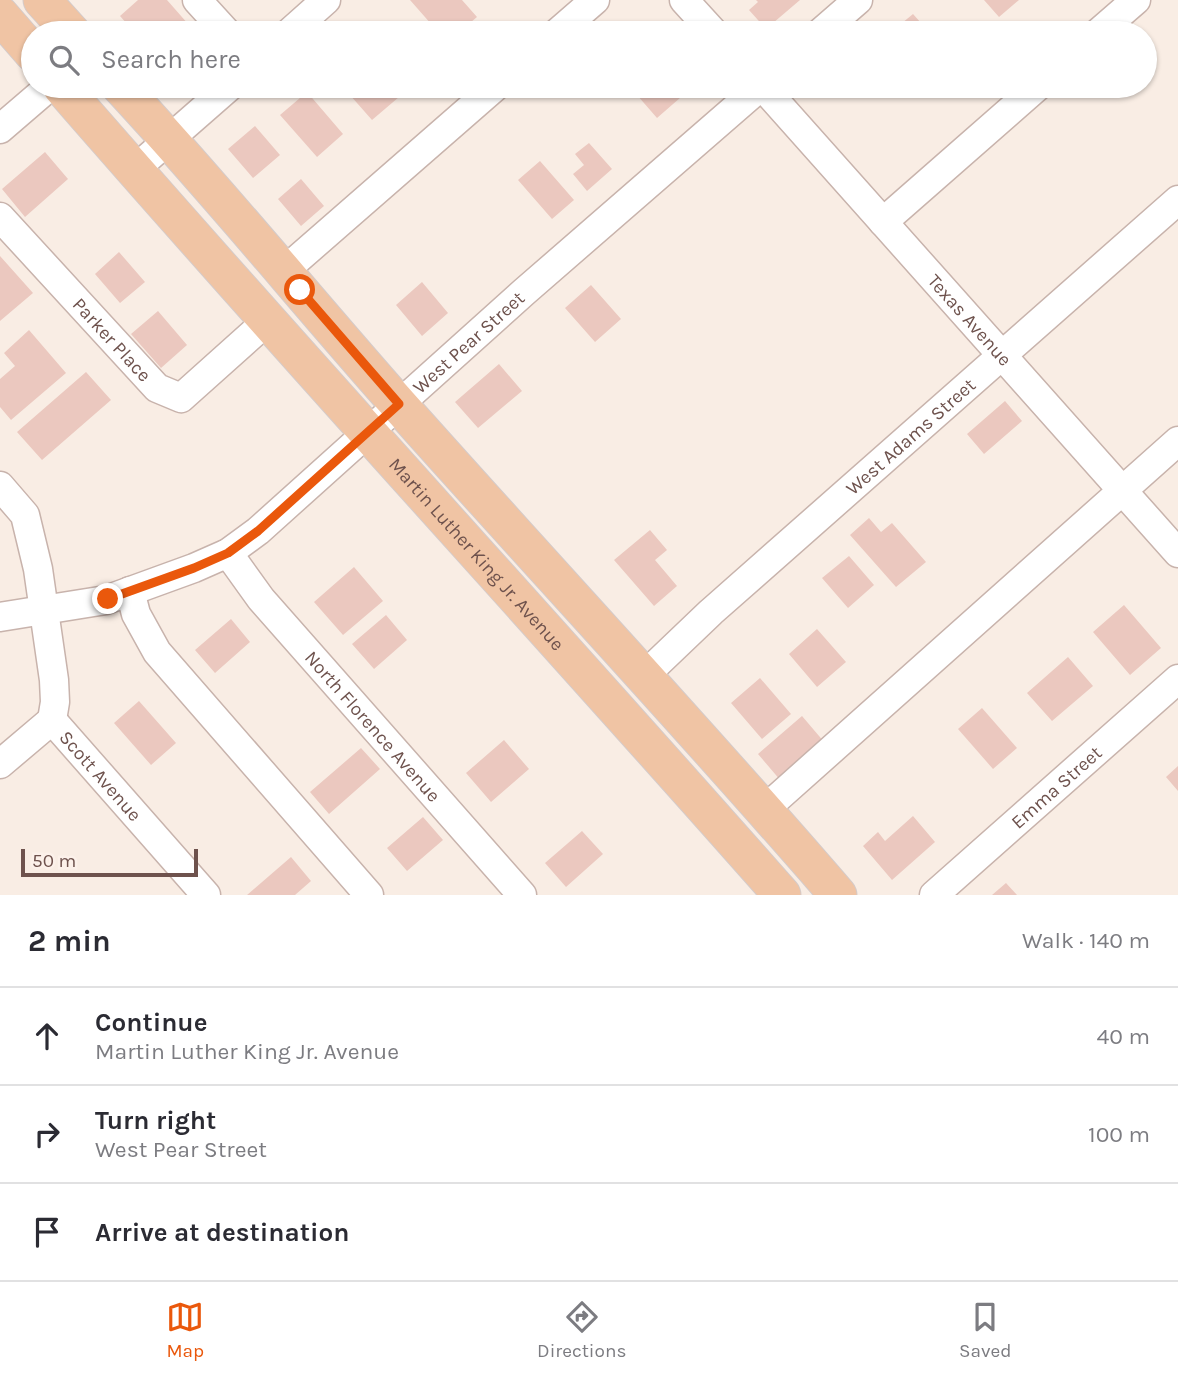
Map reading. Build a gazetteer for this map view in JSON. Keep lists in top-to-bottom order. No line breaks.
{"streets":{"main road":["Martin Luther King Jr. Avenue"],"street":["Texas Avenue","Parker Place","West Pear Street","West Adams Street","North Florence Avenue","Scott Avenue","Emma Street"]},"crossings":[["Texas Avenue","West Adams Street"],["Parker Place","Martin Luther King Jr. Avenue"],["West Pear Street","Martin Luther King Jr. Avenue"],["West Pear Street","North Florence Avenue"]],"scale_bar":"50 m","page":{"search":"Search here","scale":"50 m","heading":["2 min","Walk · 140 m"],"list":[["Continue","Martin Luther King Jr. Avenue","40 m"],["Turn right","West Pear Street","100 m"],"Arrive at destination"],"nav":["Map","Directions","Saved"]}}
